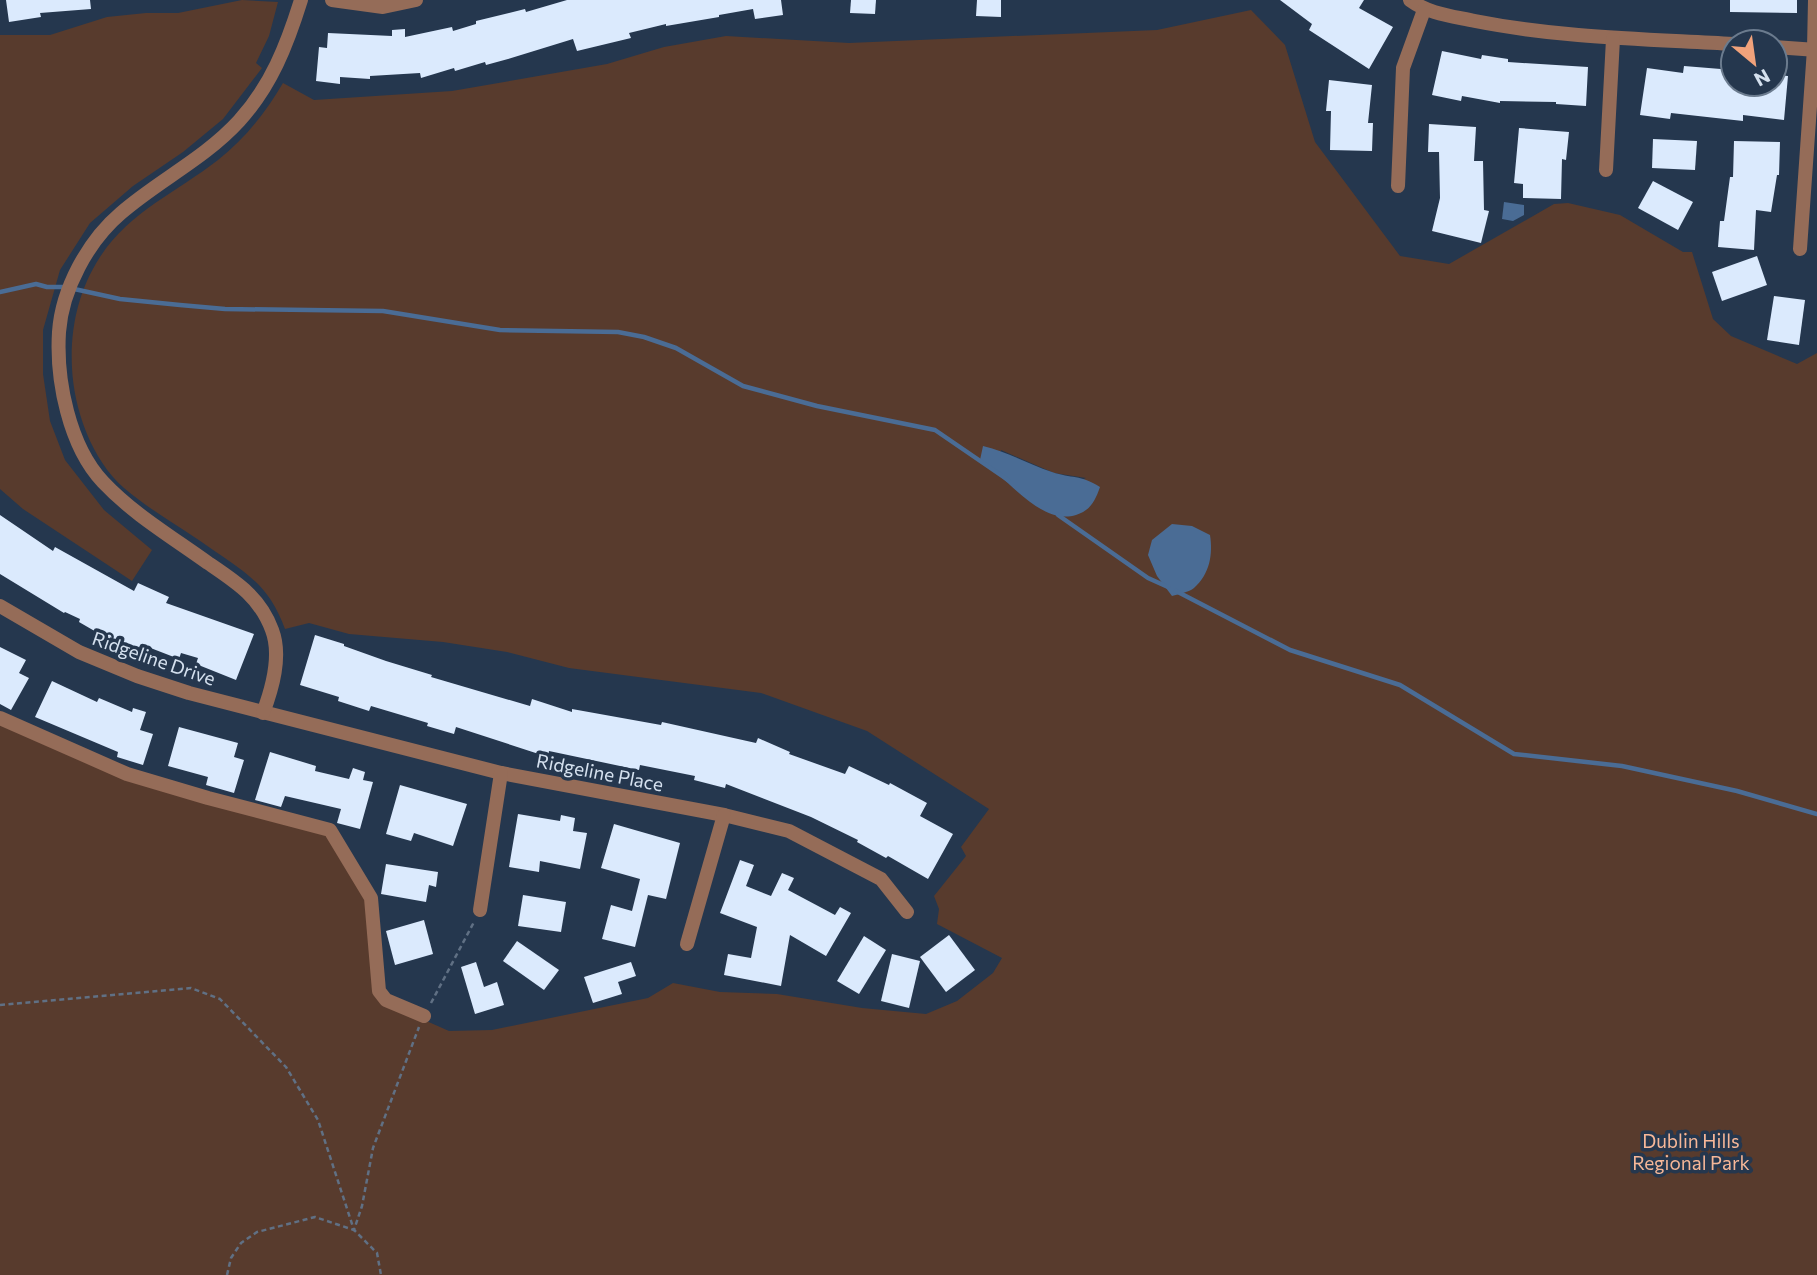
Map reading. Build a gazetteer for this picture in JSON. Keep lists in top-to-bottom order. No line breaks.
{"streets":{"street":["Ridgeline Drive","Ridgeline Place"]},"crossings":[["Ridgeline Drive","Ridgeline Place"]],"parks":["Dublin Hills Regional Park"],"north":"bottom right"}
